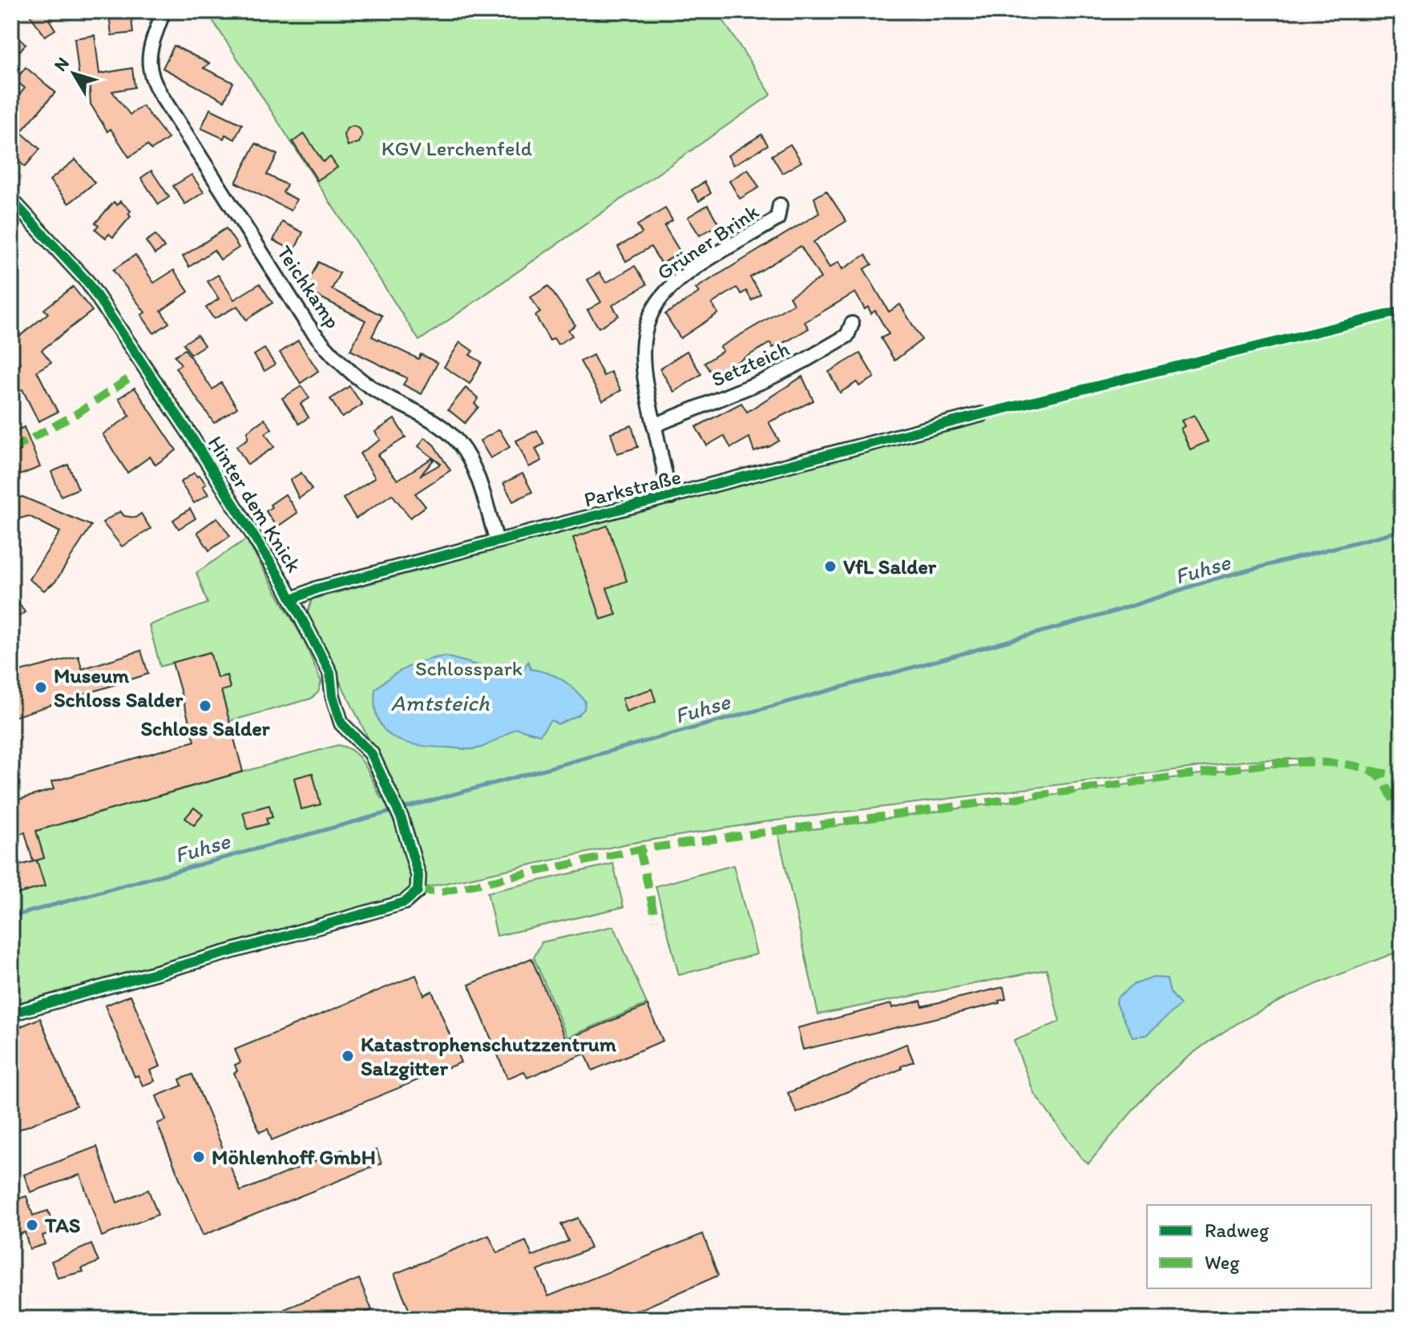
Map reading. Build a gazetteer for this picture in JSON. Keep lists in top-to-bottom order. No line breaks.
{"streets":{"street":["Grüner Brink","Teichkamp","Setzteich","Parkstraße","Hinter dem Knick"]},"crossings":[["Grüner Brink","Setzteich"],["Grüner Brink","Parkstraße"],["Teichkamp","Parkstraße"],["Parkstraße","Hinter dem Knick"]],"water":["Fuhse","Amtsteich"],"parks":["KGV Lerchenfeld","Schlosspark"],"places":["VfL Salder","Museum Schloss Salder","Schloss Salder","Katastrophenschutzzentrum Salzgitter","Möhlenhoff GmbH","TAS"],"legend":["Radweg","Weg"],"north":"top left"}
